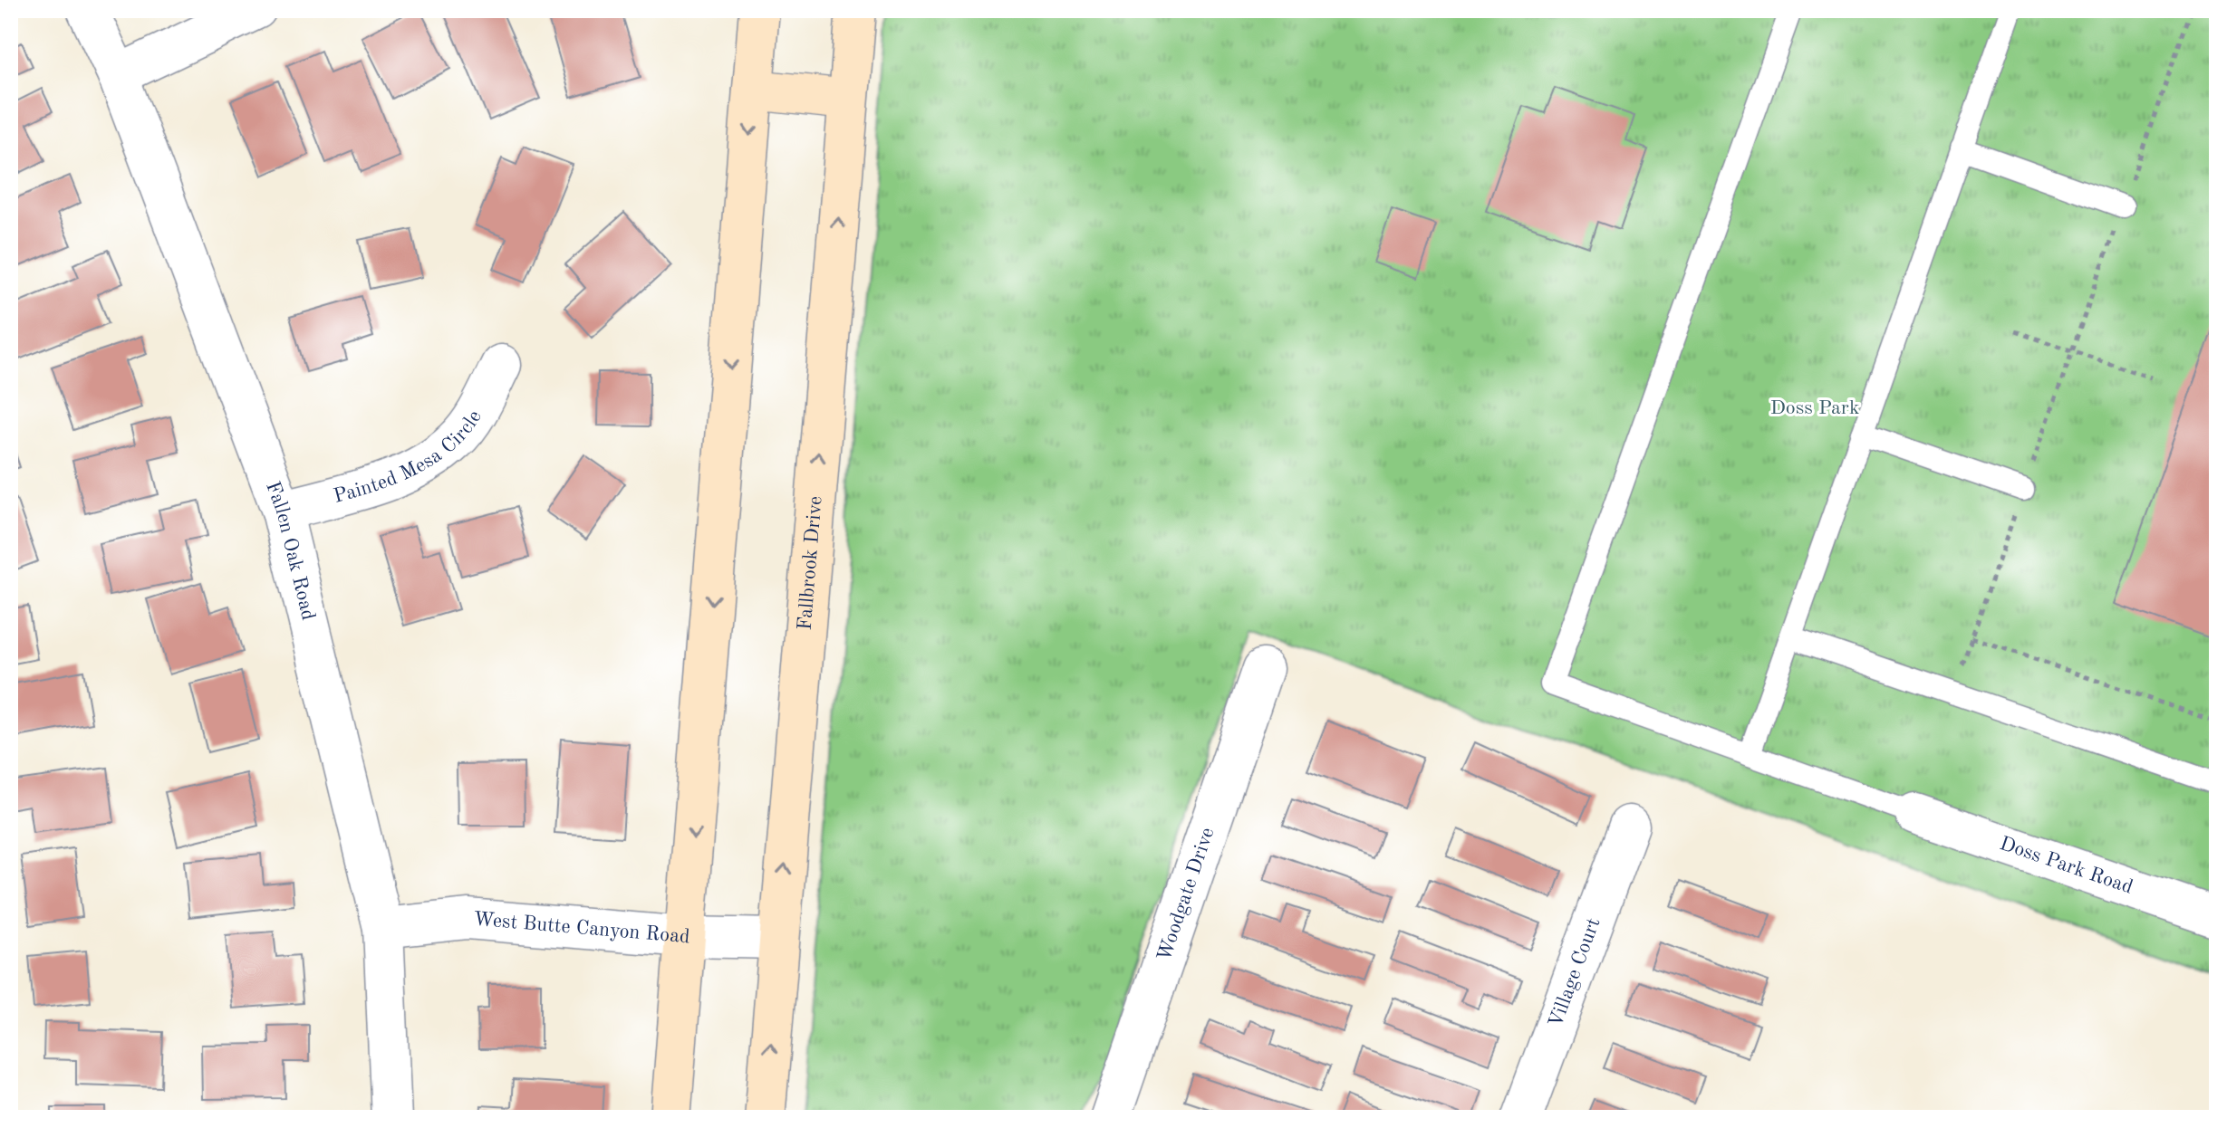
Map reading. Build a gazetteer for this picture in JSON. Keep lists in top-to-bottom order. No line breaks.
{"streets":{"main road":["Fallbrook Drive"],"street":["Painted Mesa Circle","Fallen Oak Road","Doss Park Road","Woodgate Drive","West Butte Canyon Road","Village Court"]},"crossings":[["Painted Mesa Circle","Fallen Oak Road"],["Fallen Oak Road","West Butte Canyon Road"],["Fallbrook Drive","West Butte Canyon Road"]],"parks":["Doss Park"]}
